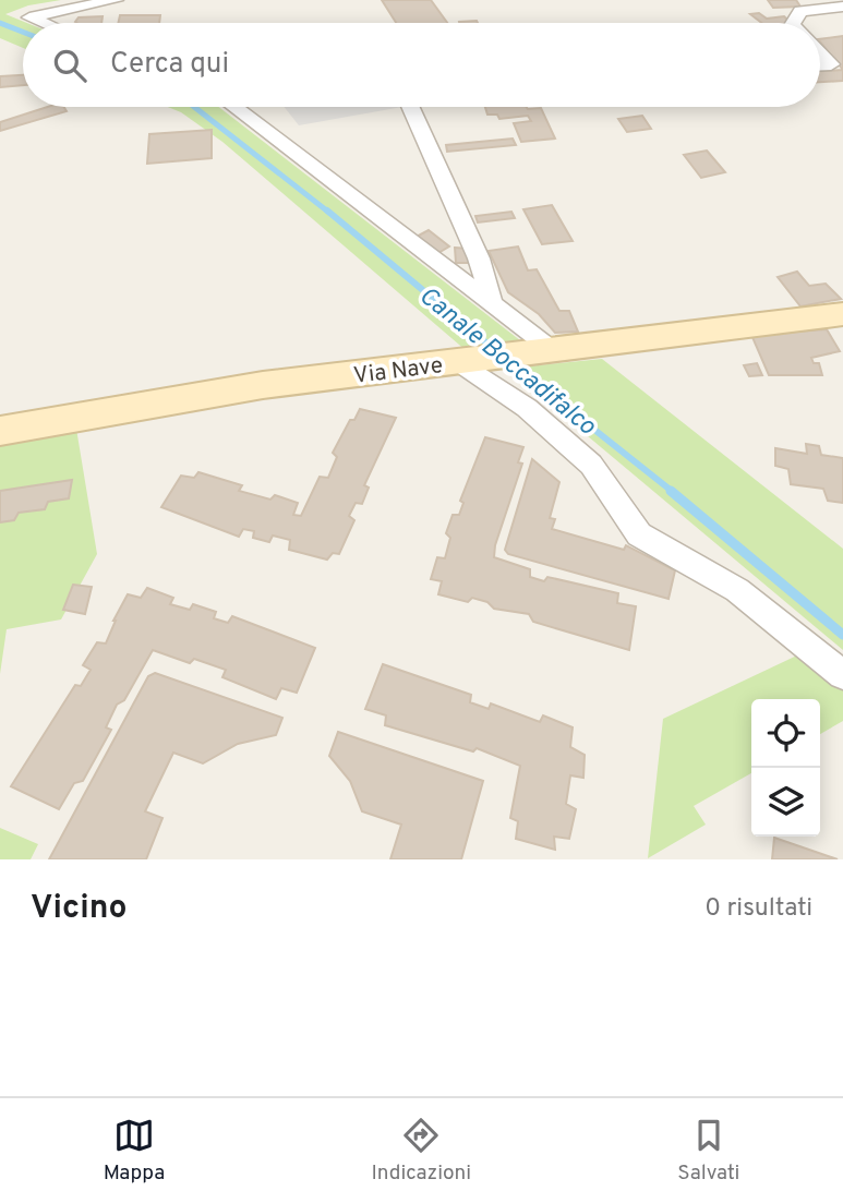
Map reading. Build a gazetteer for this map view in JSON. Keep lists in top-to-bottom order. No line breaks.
{"streets":{"street":["Via Nave"]},"water":["Canale Boccadifalco"],"page":{"search":"Cerca qui","heading":["Vicino","0 risultati"],"nav":["Mappa","Indicazioni","Salvati"]}}
